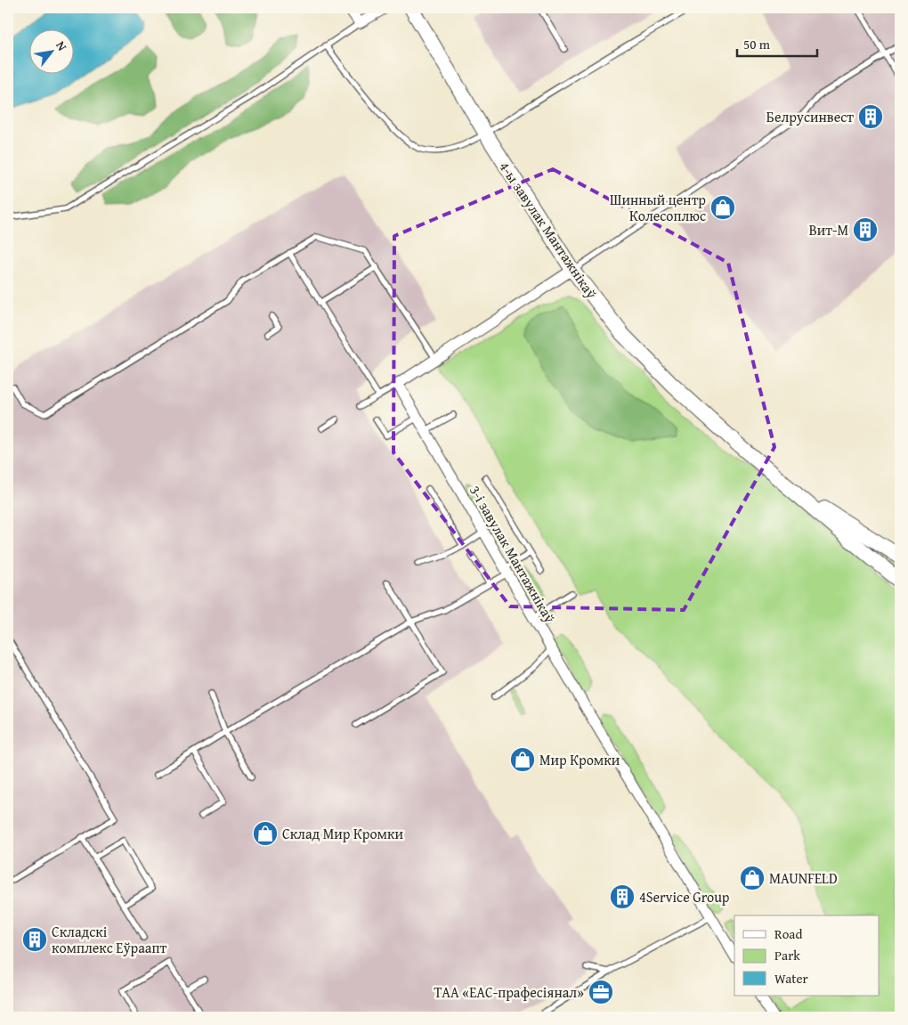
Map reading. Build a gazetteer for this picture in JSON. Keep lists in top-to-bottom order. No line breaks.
{"streets":{"street":["4-ы завулак Мантажнікаў","3-і завулак Мантажнікаў"]},"places":{"building":["Белрусинвест","Вит-М","4Service Group","Складскі комплекс Еўраапт"],"shop":["Шинный центр Колесоплюс","Мир Кромки","Склад Мир Кромки","MAUNFELD"],"office":["ТАА «ЕАС-прафесіянал»"]},"legend":["Road","Park","Water"],"scale_bar":"50 m","north":"top right"}
